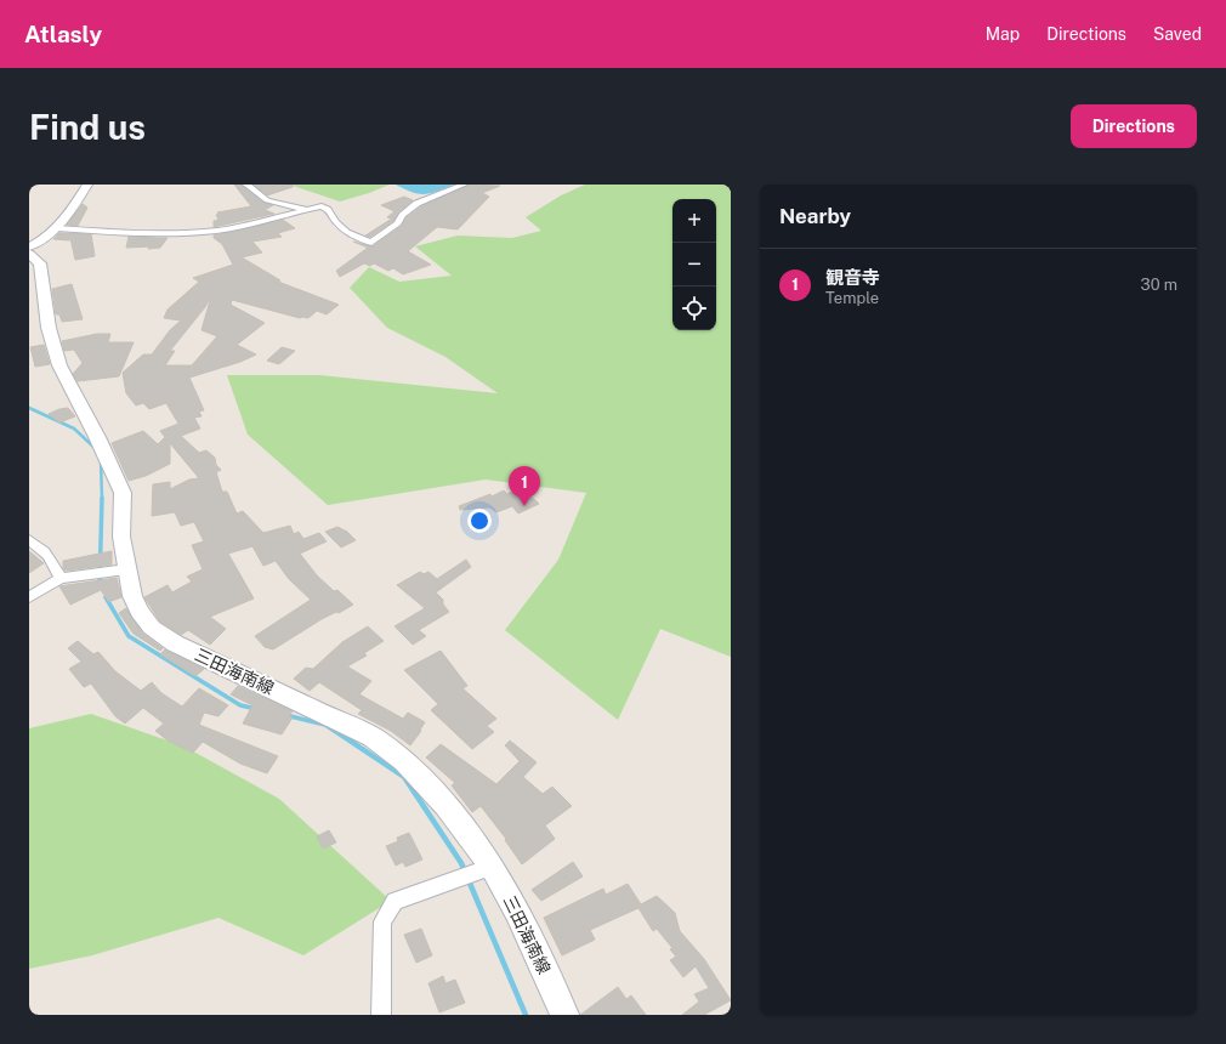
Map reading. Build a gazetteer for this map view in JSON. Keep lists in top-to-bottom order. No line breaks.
{"streets":{"main road":["三田海南線"]},"page":{"header":"Atlasly","nav":["Map","Directions","Saved"],"buttons":"Directions","title":"Find us","heading":"Nearby","map_buttons":["+","−"],"list":[{"mark":"1","name":"観音寺","note":"Temple","value":"30 m"}],"pins":"1"}}
